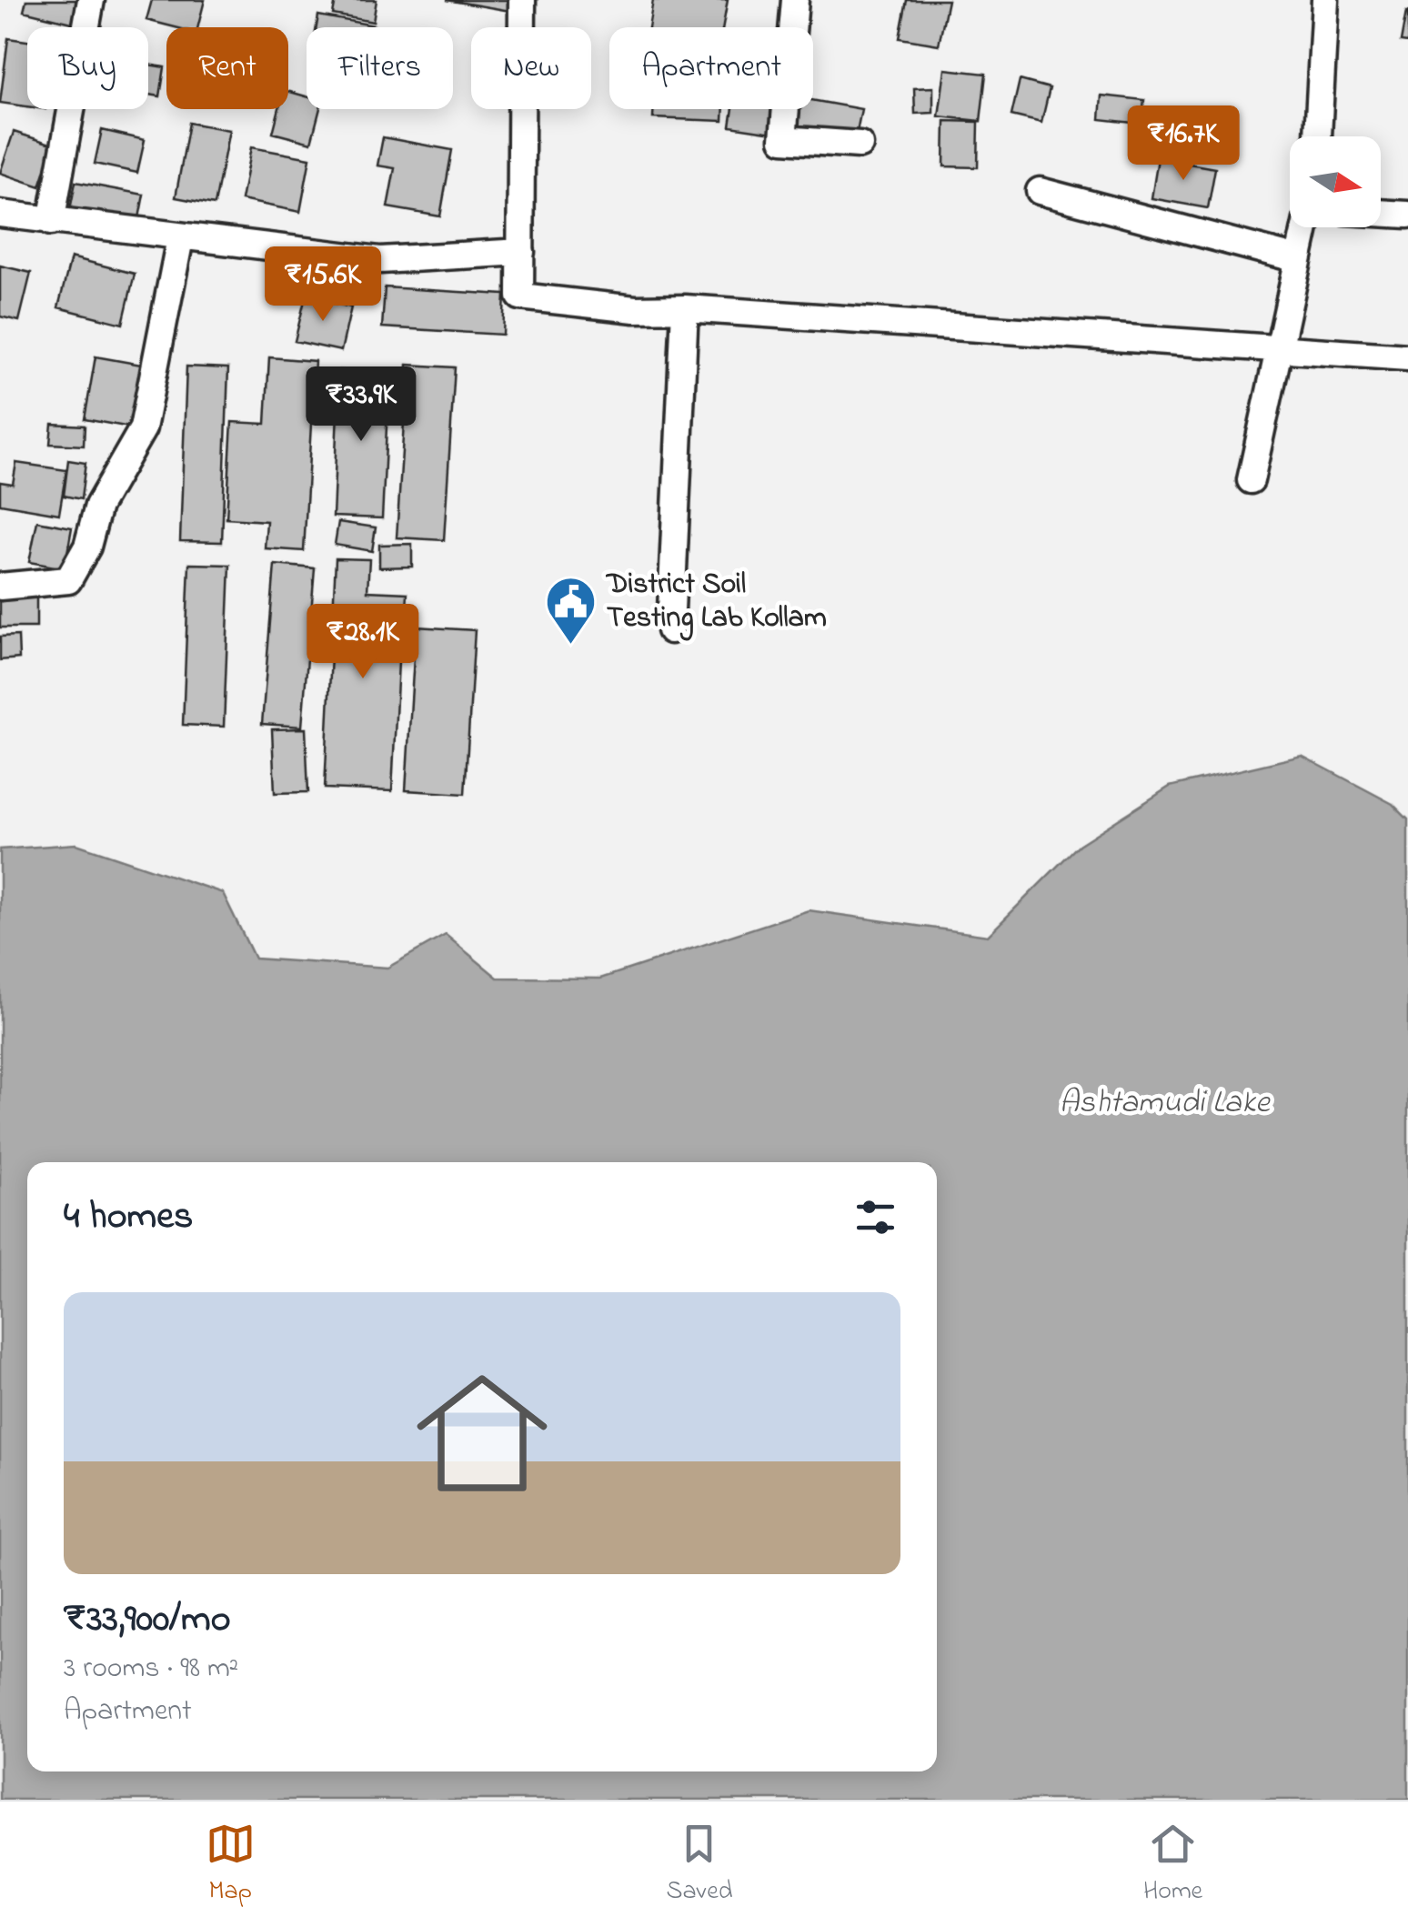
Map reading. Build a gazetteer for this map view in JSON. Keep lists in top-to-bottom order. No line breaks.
{"water":["Ashtamudi Lake"],"places":{"public building":["District Soil Testing Lab Kollam"]},"north":"right","page":{"chip":["Buy","Rent","Filters","New","Apartment"],"price":["₹16.7K","₹15.6K","₹33.9K","₹28.1K"],"heading":"4 homes","list":[{"name":"₹33,900/mo","note":"3 rooms · 98 m² · Apartment"}],"tabs":["Map","Saved","Home"]}}
